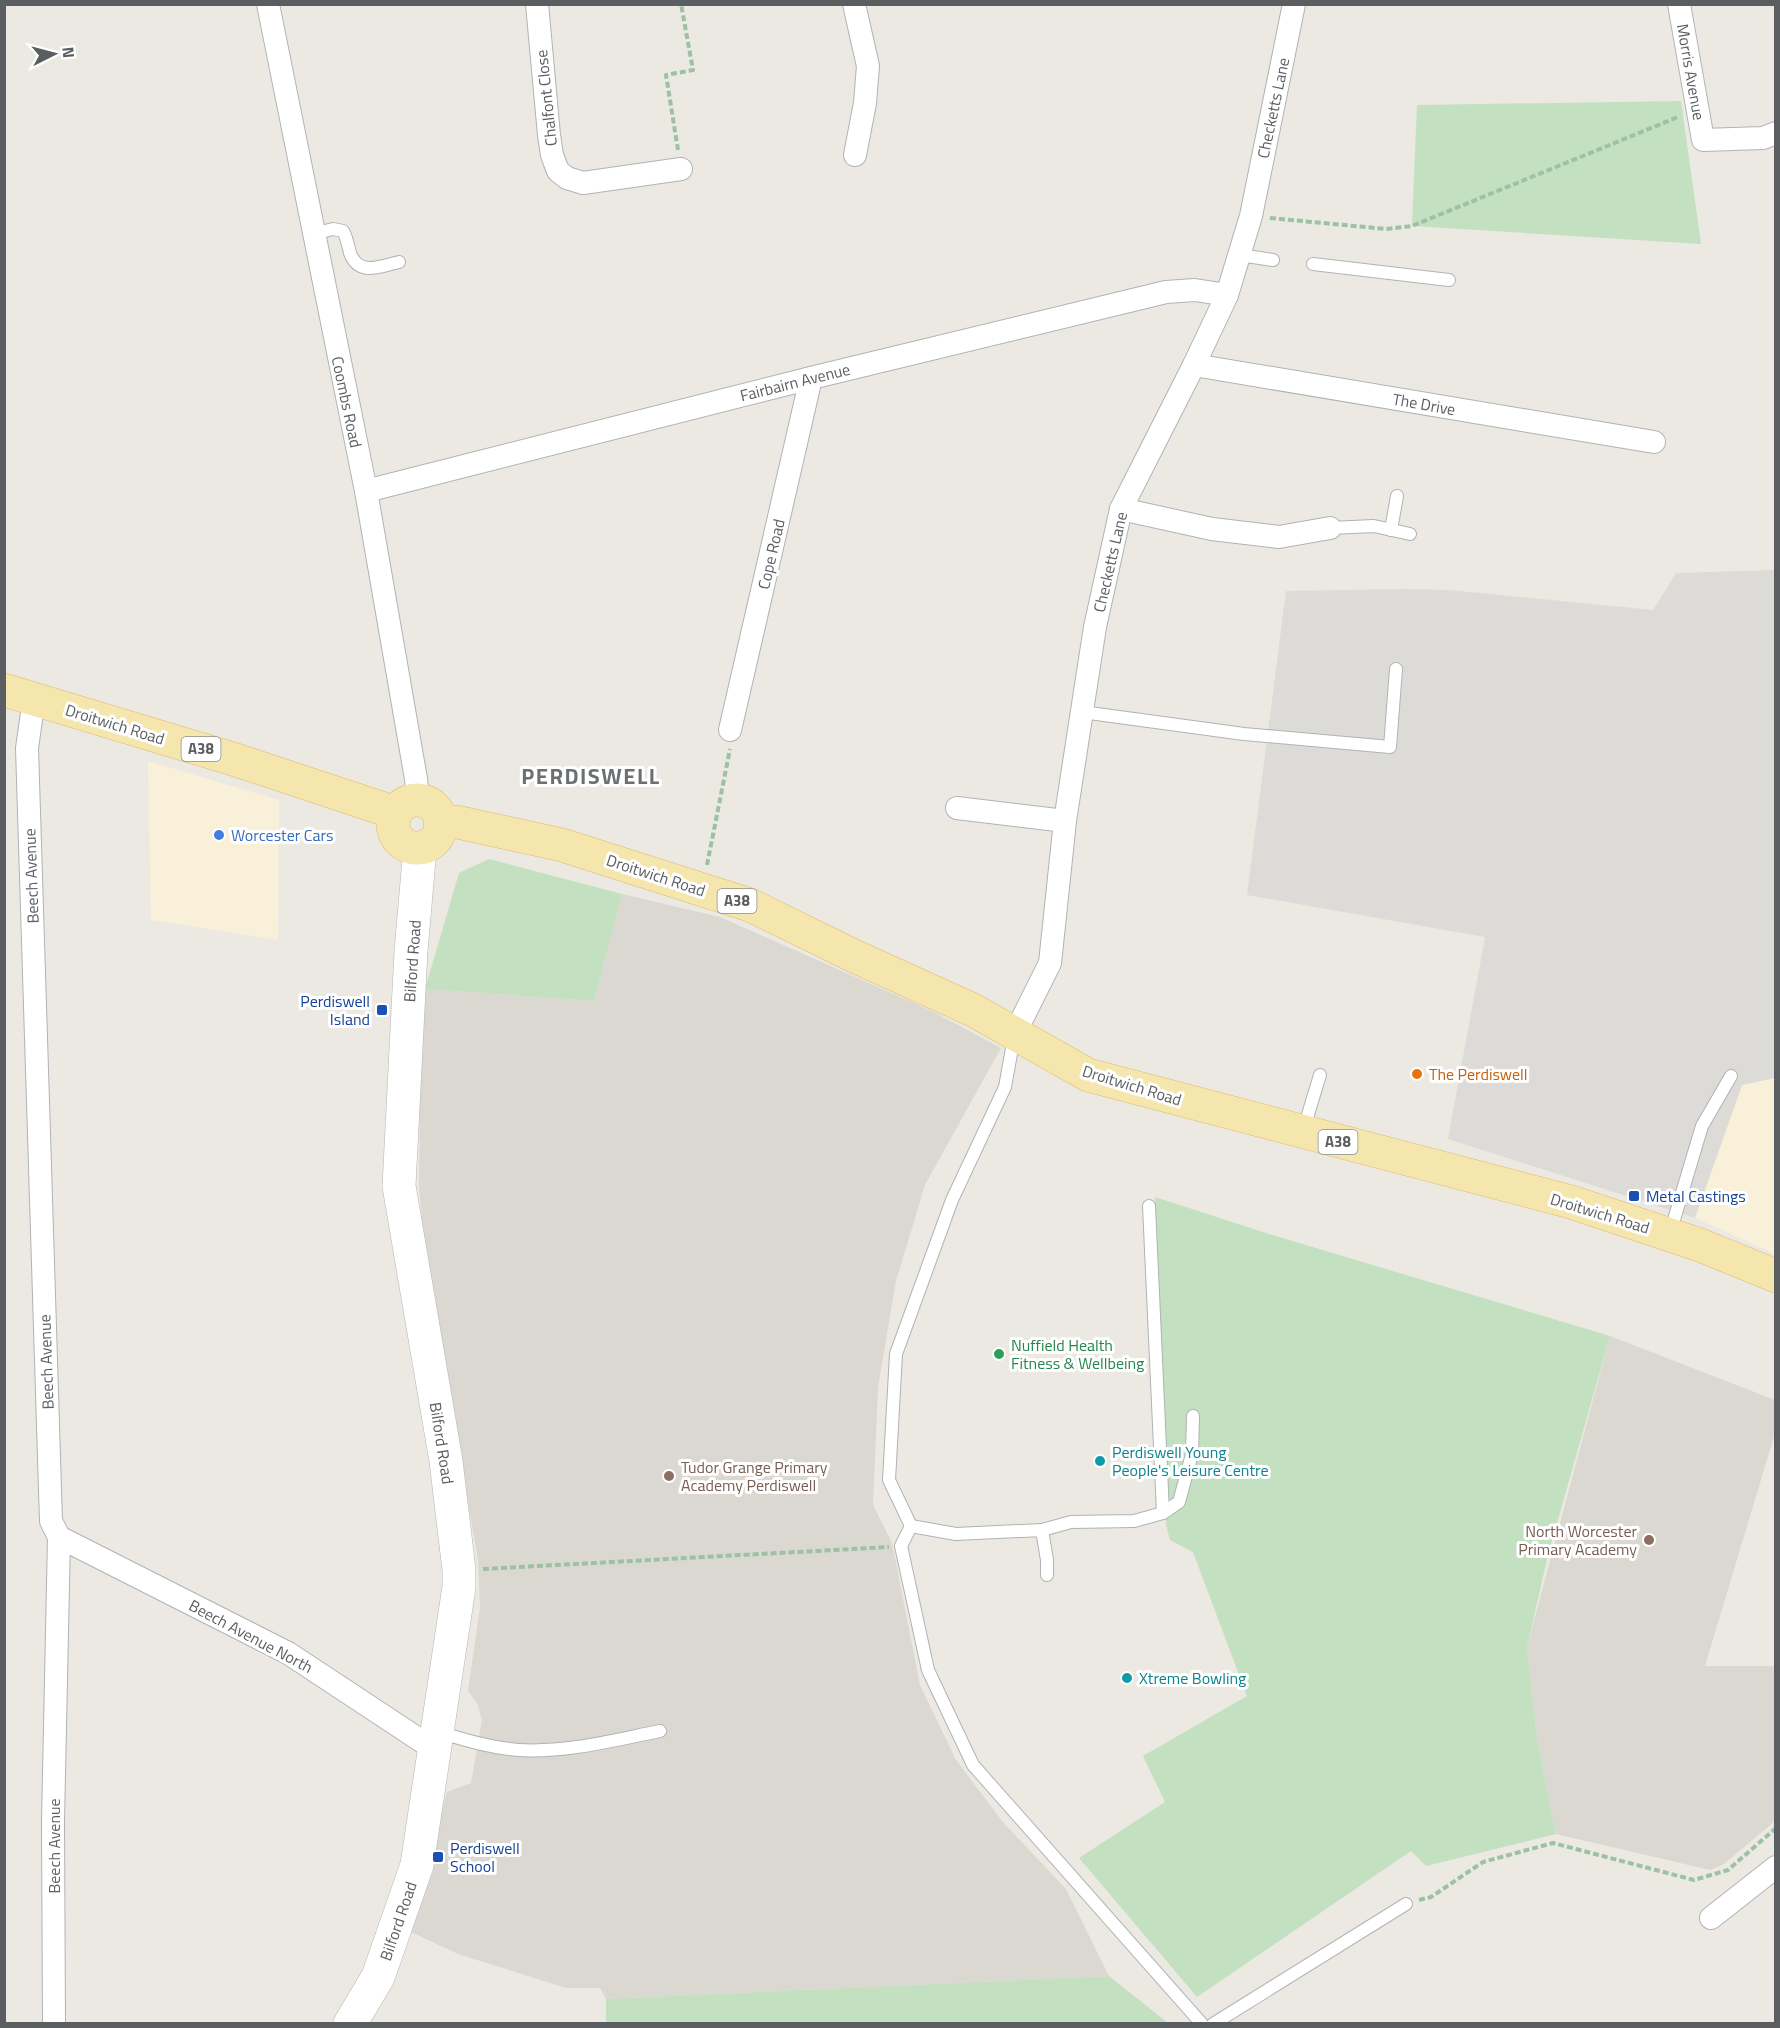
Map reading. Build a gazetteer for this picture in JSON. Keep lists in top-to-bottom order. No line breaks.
{"streets":{"main road":["Droitwich Road","A38","Bilford Road"],"street":["Morris Avenue","Chalfont Close","Checketts Lane","Fairbairn Avenue","Coombs Road","The Drive","Cope Road","Beech Avenue","Beech Avenue North"]},"crossings":[["Checketts Lane","Fairbairn Avenue"],["Checketts Lane","The Drive"],["Checketts Lane","Droitwich Road"],["Fairbairn Avenue","Coombs Road"],["Fairbairn Avenue","Cope Road"],["Coombs Road","Droitwich Road"],["Coombs Road","Bilford Road"],["Droitwich Road","Beech Avenue"],["Droitwich Road","Bilford Road"],["Beech Avenue","Beech Avenue North"],["Bilford Road","Beech Avenue North"]],"districts":["PERDISWELL"],"places":{"other":["Worcester Cars","The Perdiswell","Nuffield Health Fitness & Wellbeing","Perdiswell Young People's Leisure Centre","Tudor Grange Primary Academy Perdiswell","North Worcester Primary Academy","Xtreme Bowling"],"transit":["Perdiswell Island","Metal Castings","Perdiswell School"]},"north":"right"}
